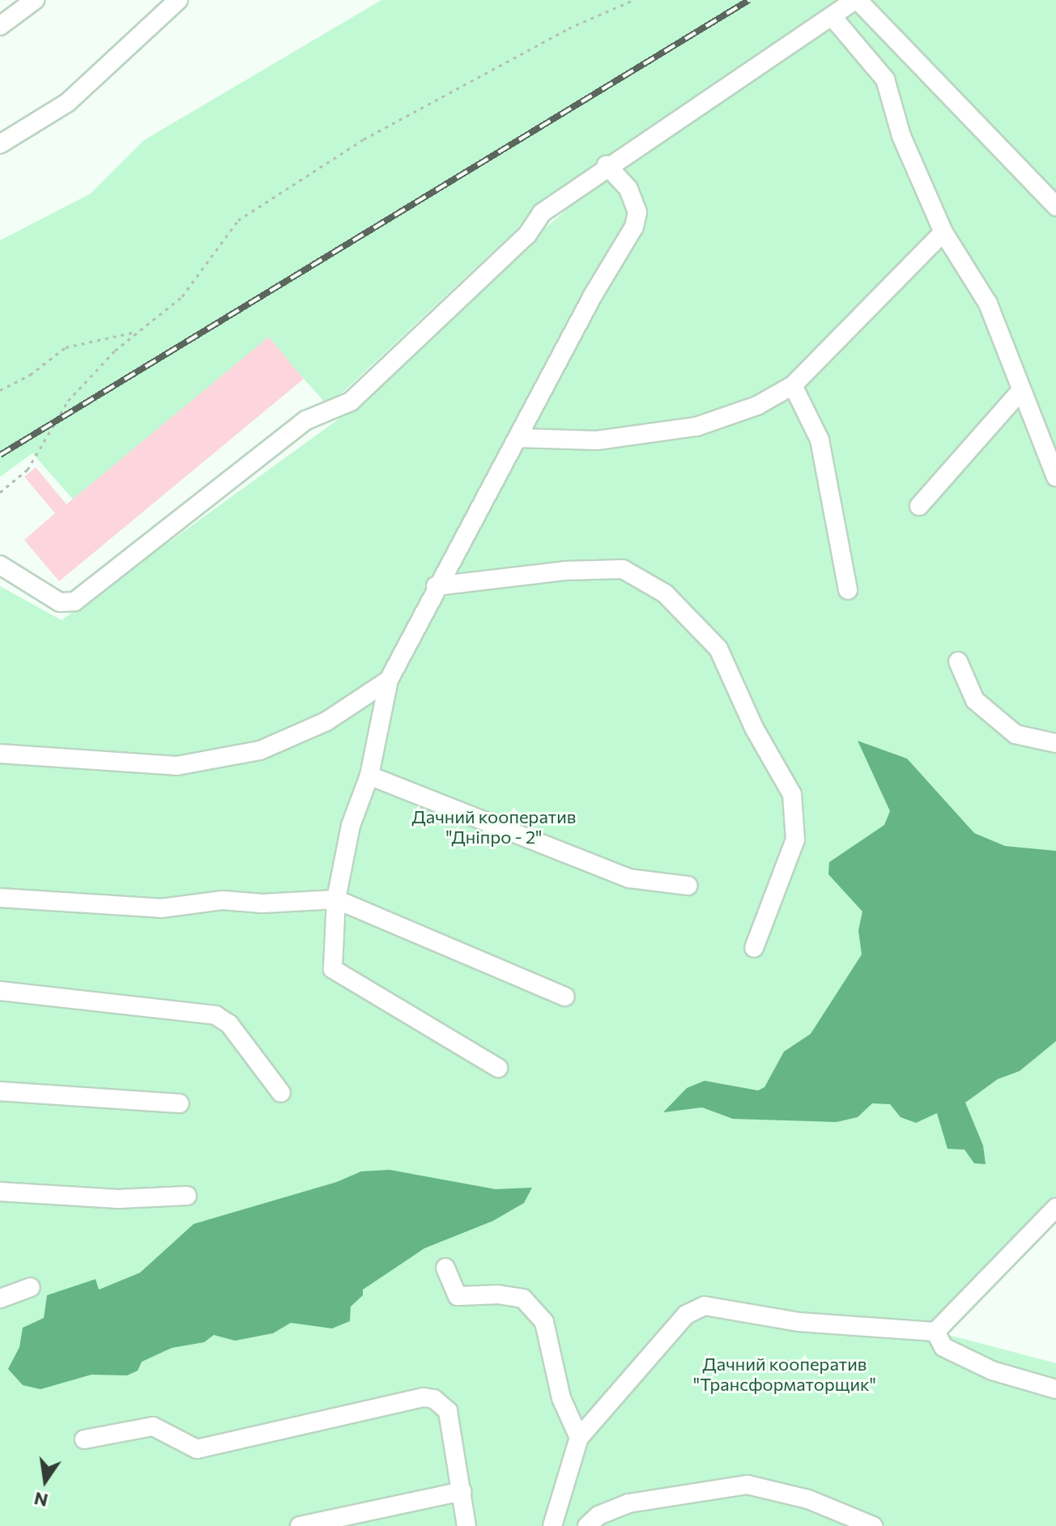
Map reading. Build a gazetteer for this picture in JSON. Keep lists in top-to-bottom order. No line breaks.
{"parks":["Дачний кооператив \"Дніпро - 2\"","Дачний кооператив \"Трансформаторщик\""],"north":"bottom"}
